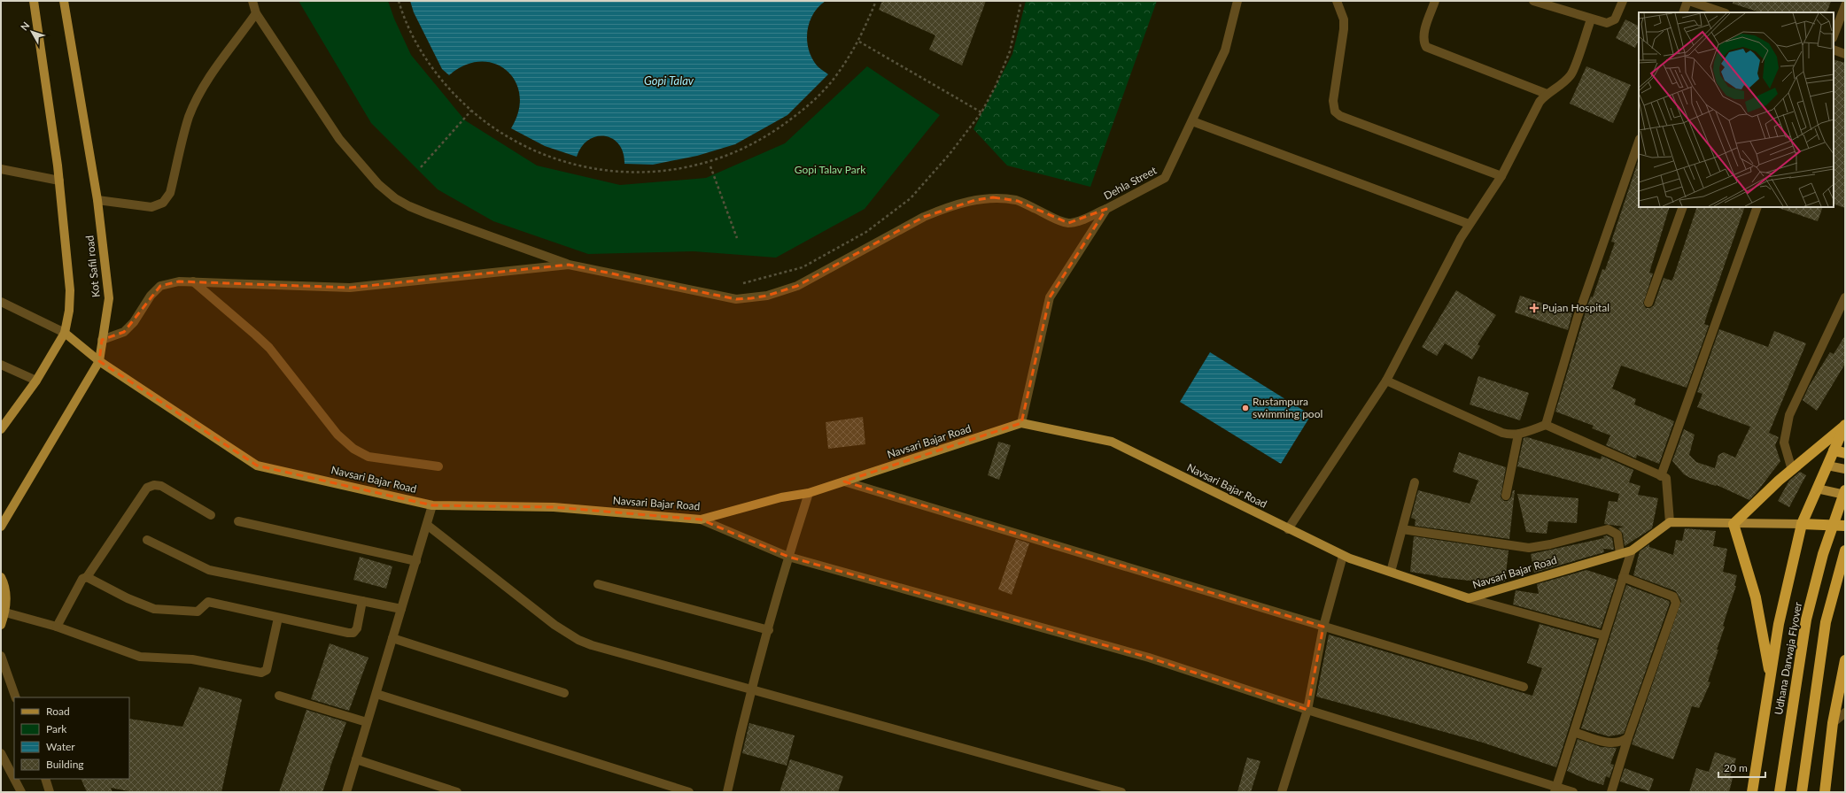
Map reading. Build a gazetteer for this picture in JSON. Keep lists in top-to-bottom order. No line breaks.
{"streets":{"highway":["Udhana Darwaja Flyover"],"main road":["Kot Safil road","Navsari Bajar Road"],"street":["Dehla Street"]},"crossings":[["Dehla Street","Navsari Bajar Road"],["Kot Safil road","Navsari Bajar Road"]],"water":["Gopi Talav"],"parks":["Gopi Talav Park"],"places":{"health":["Pujan Hospital"],"other":["Rustampura swimming pool"]},"legend":["Road","Park","Water","Building"],"scale_bar":"20 m","north":"top left"}
